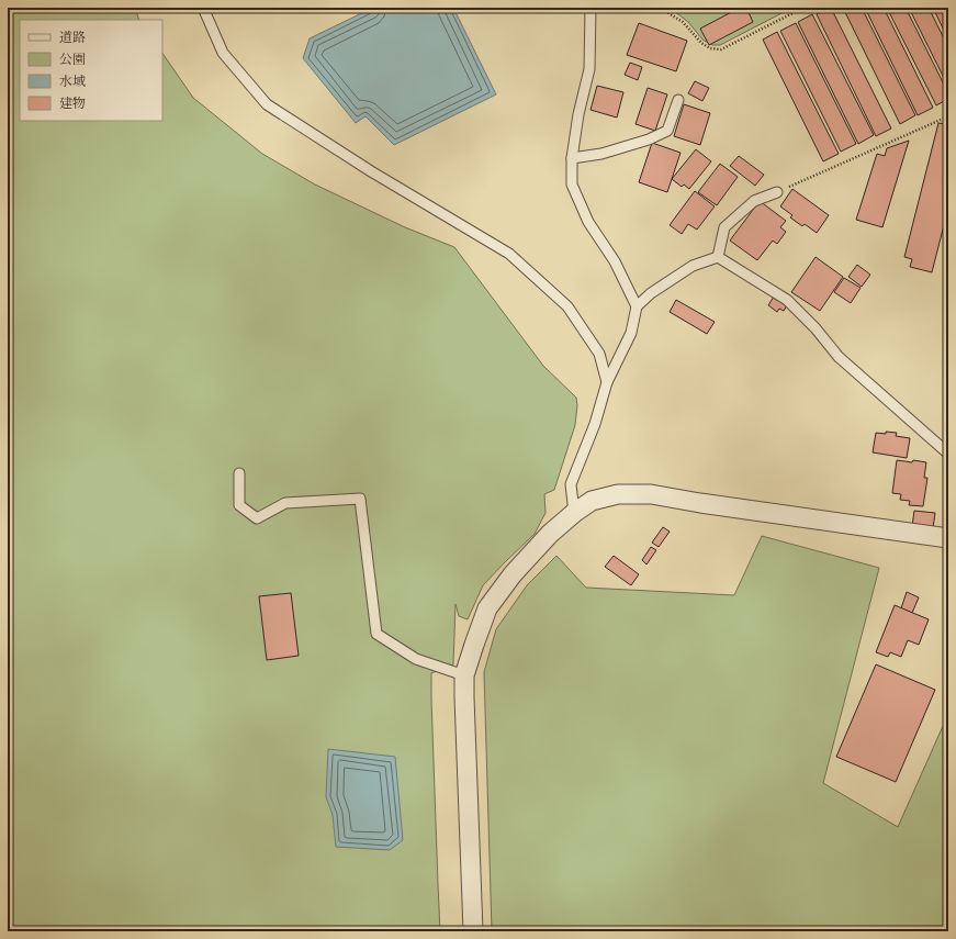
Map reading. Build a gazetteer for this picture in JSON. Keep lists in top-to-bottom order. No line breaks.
{"legend":["道路","公園","水域","建物"]}
